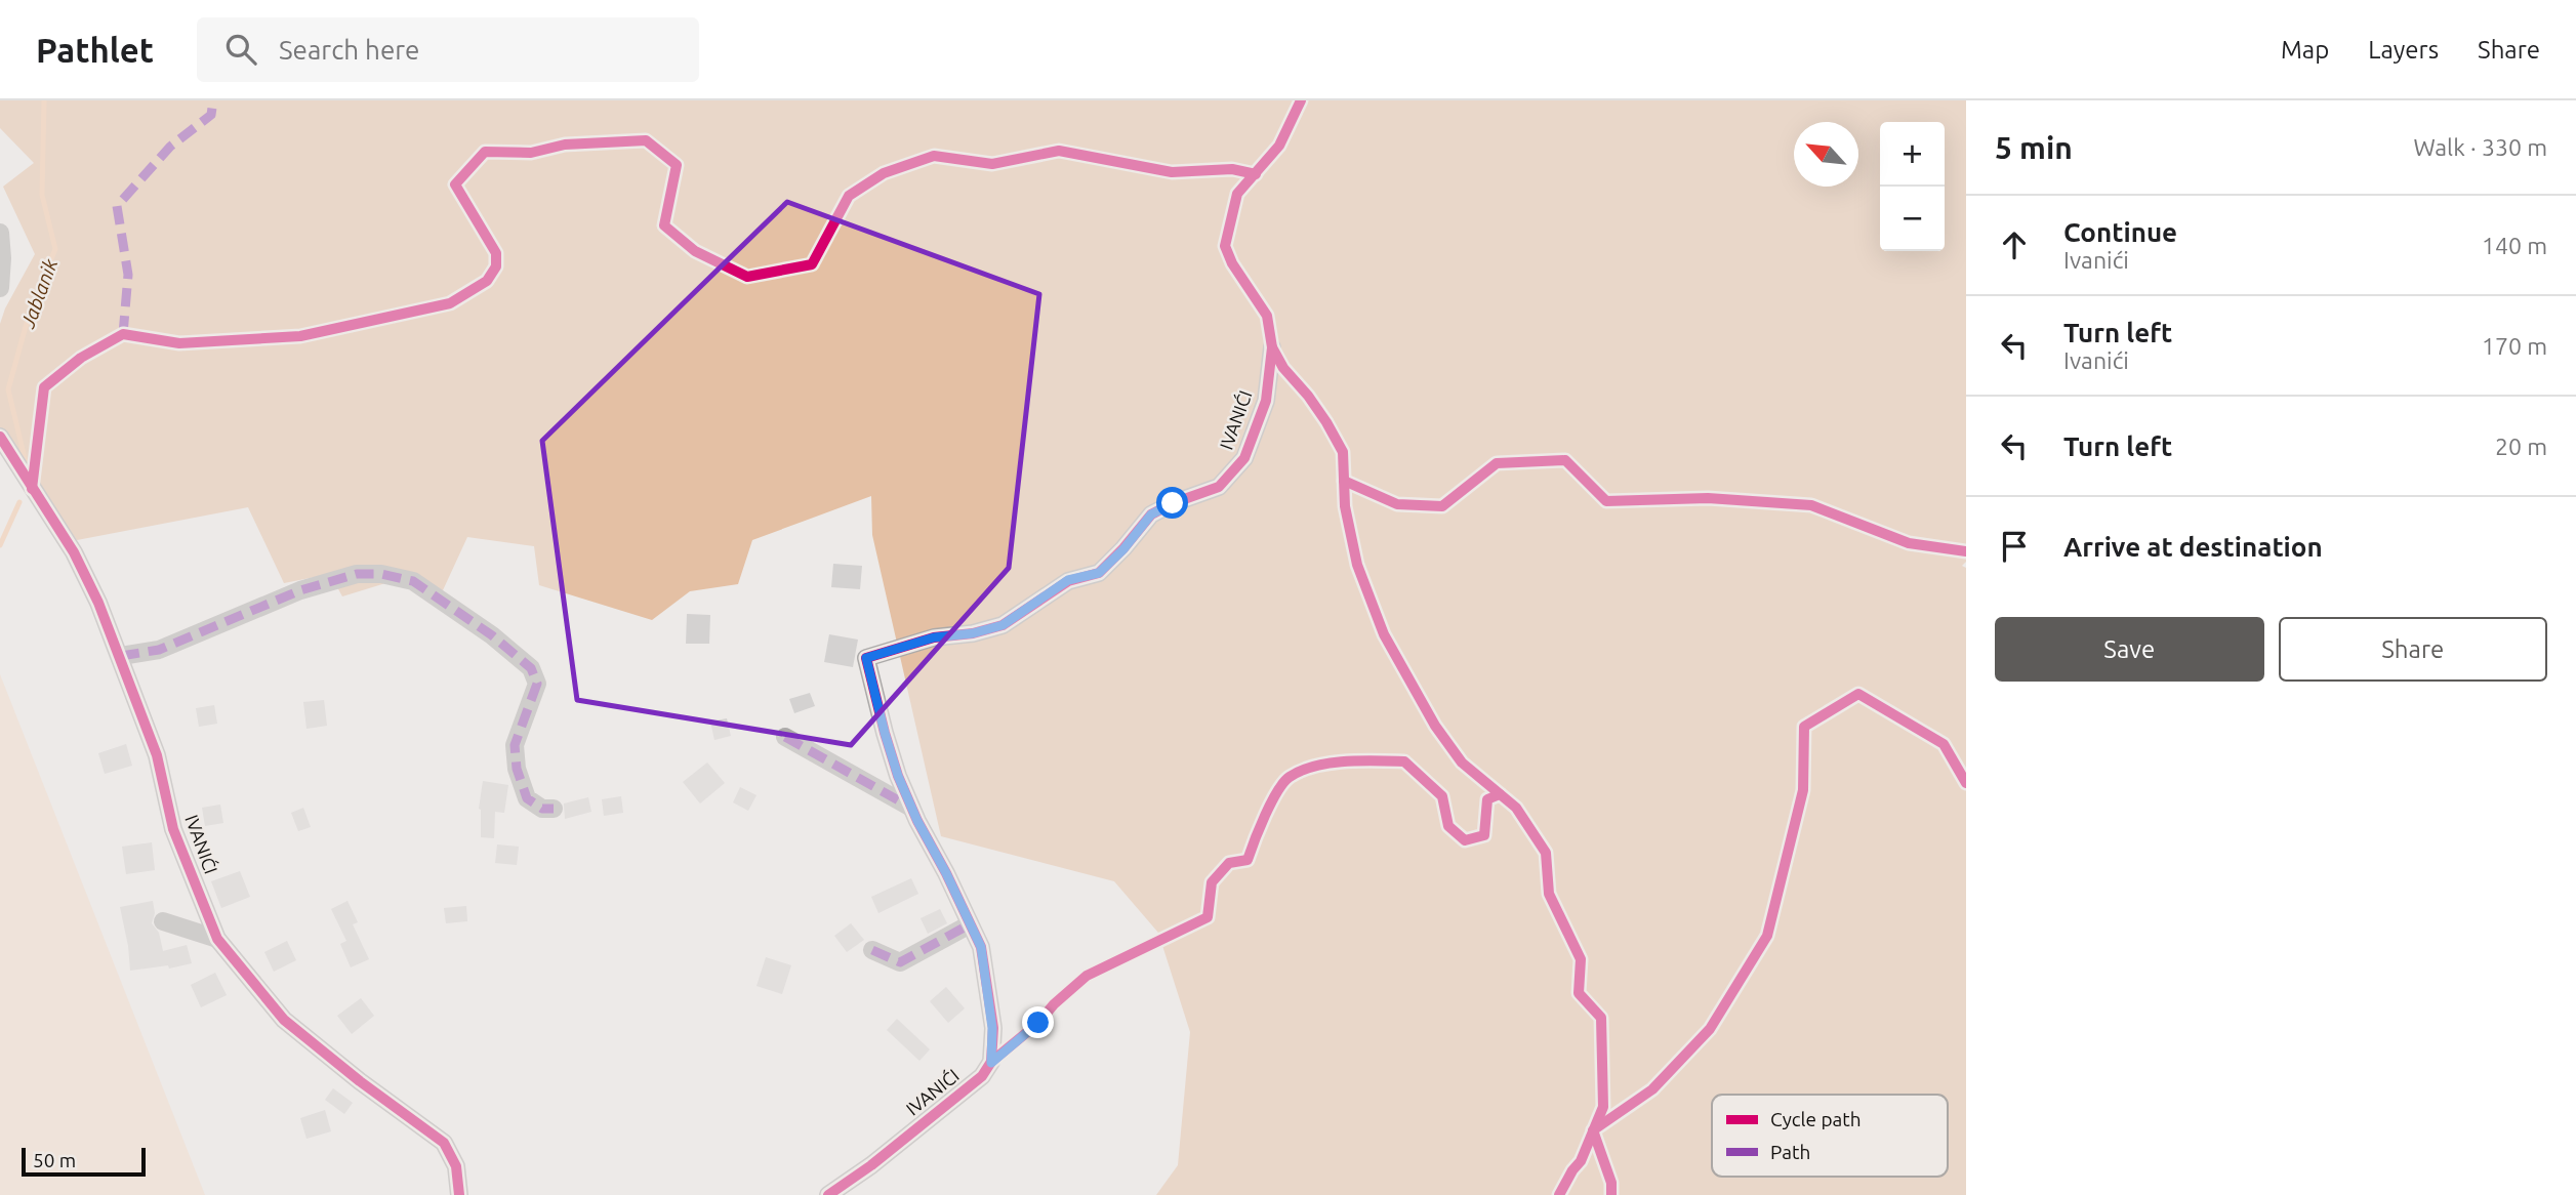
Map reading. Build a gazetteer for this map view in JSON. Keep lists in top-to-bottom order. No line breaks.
{"streets":{"street":["IVANIĆI"]},"water":["Jablanik"],"legend":["Cycle path","Path"],"scale_bar":"50 m","north":"top left","page":{"header":"Pathlet","search":"Search here","nav":["Map","Layers","Share"],"heading":["5 min","Walk · 330 m"],"map_buttons":["+","−"],"list":[["Continue","Ivanići","140 m"],["Turn left","Ivanići","170 m"],["Turn left","20 m"],"Arrive at destination"],"buttons":["Save","Share"],"scale":"50 m"}}
